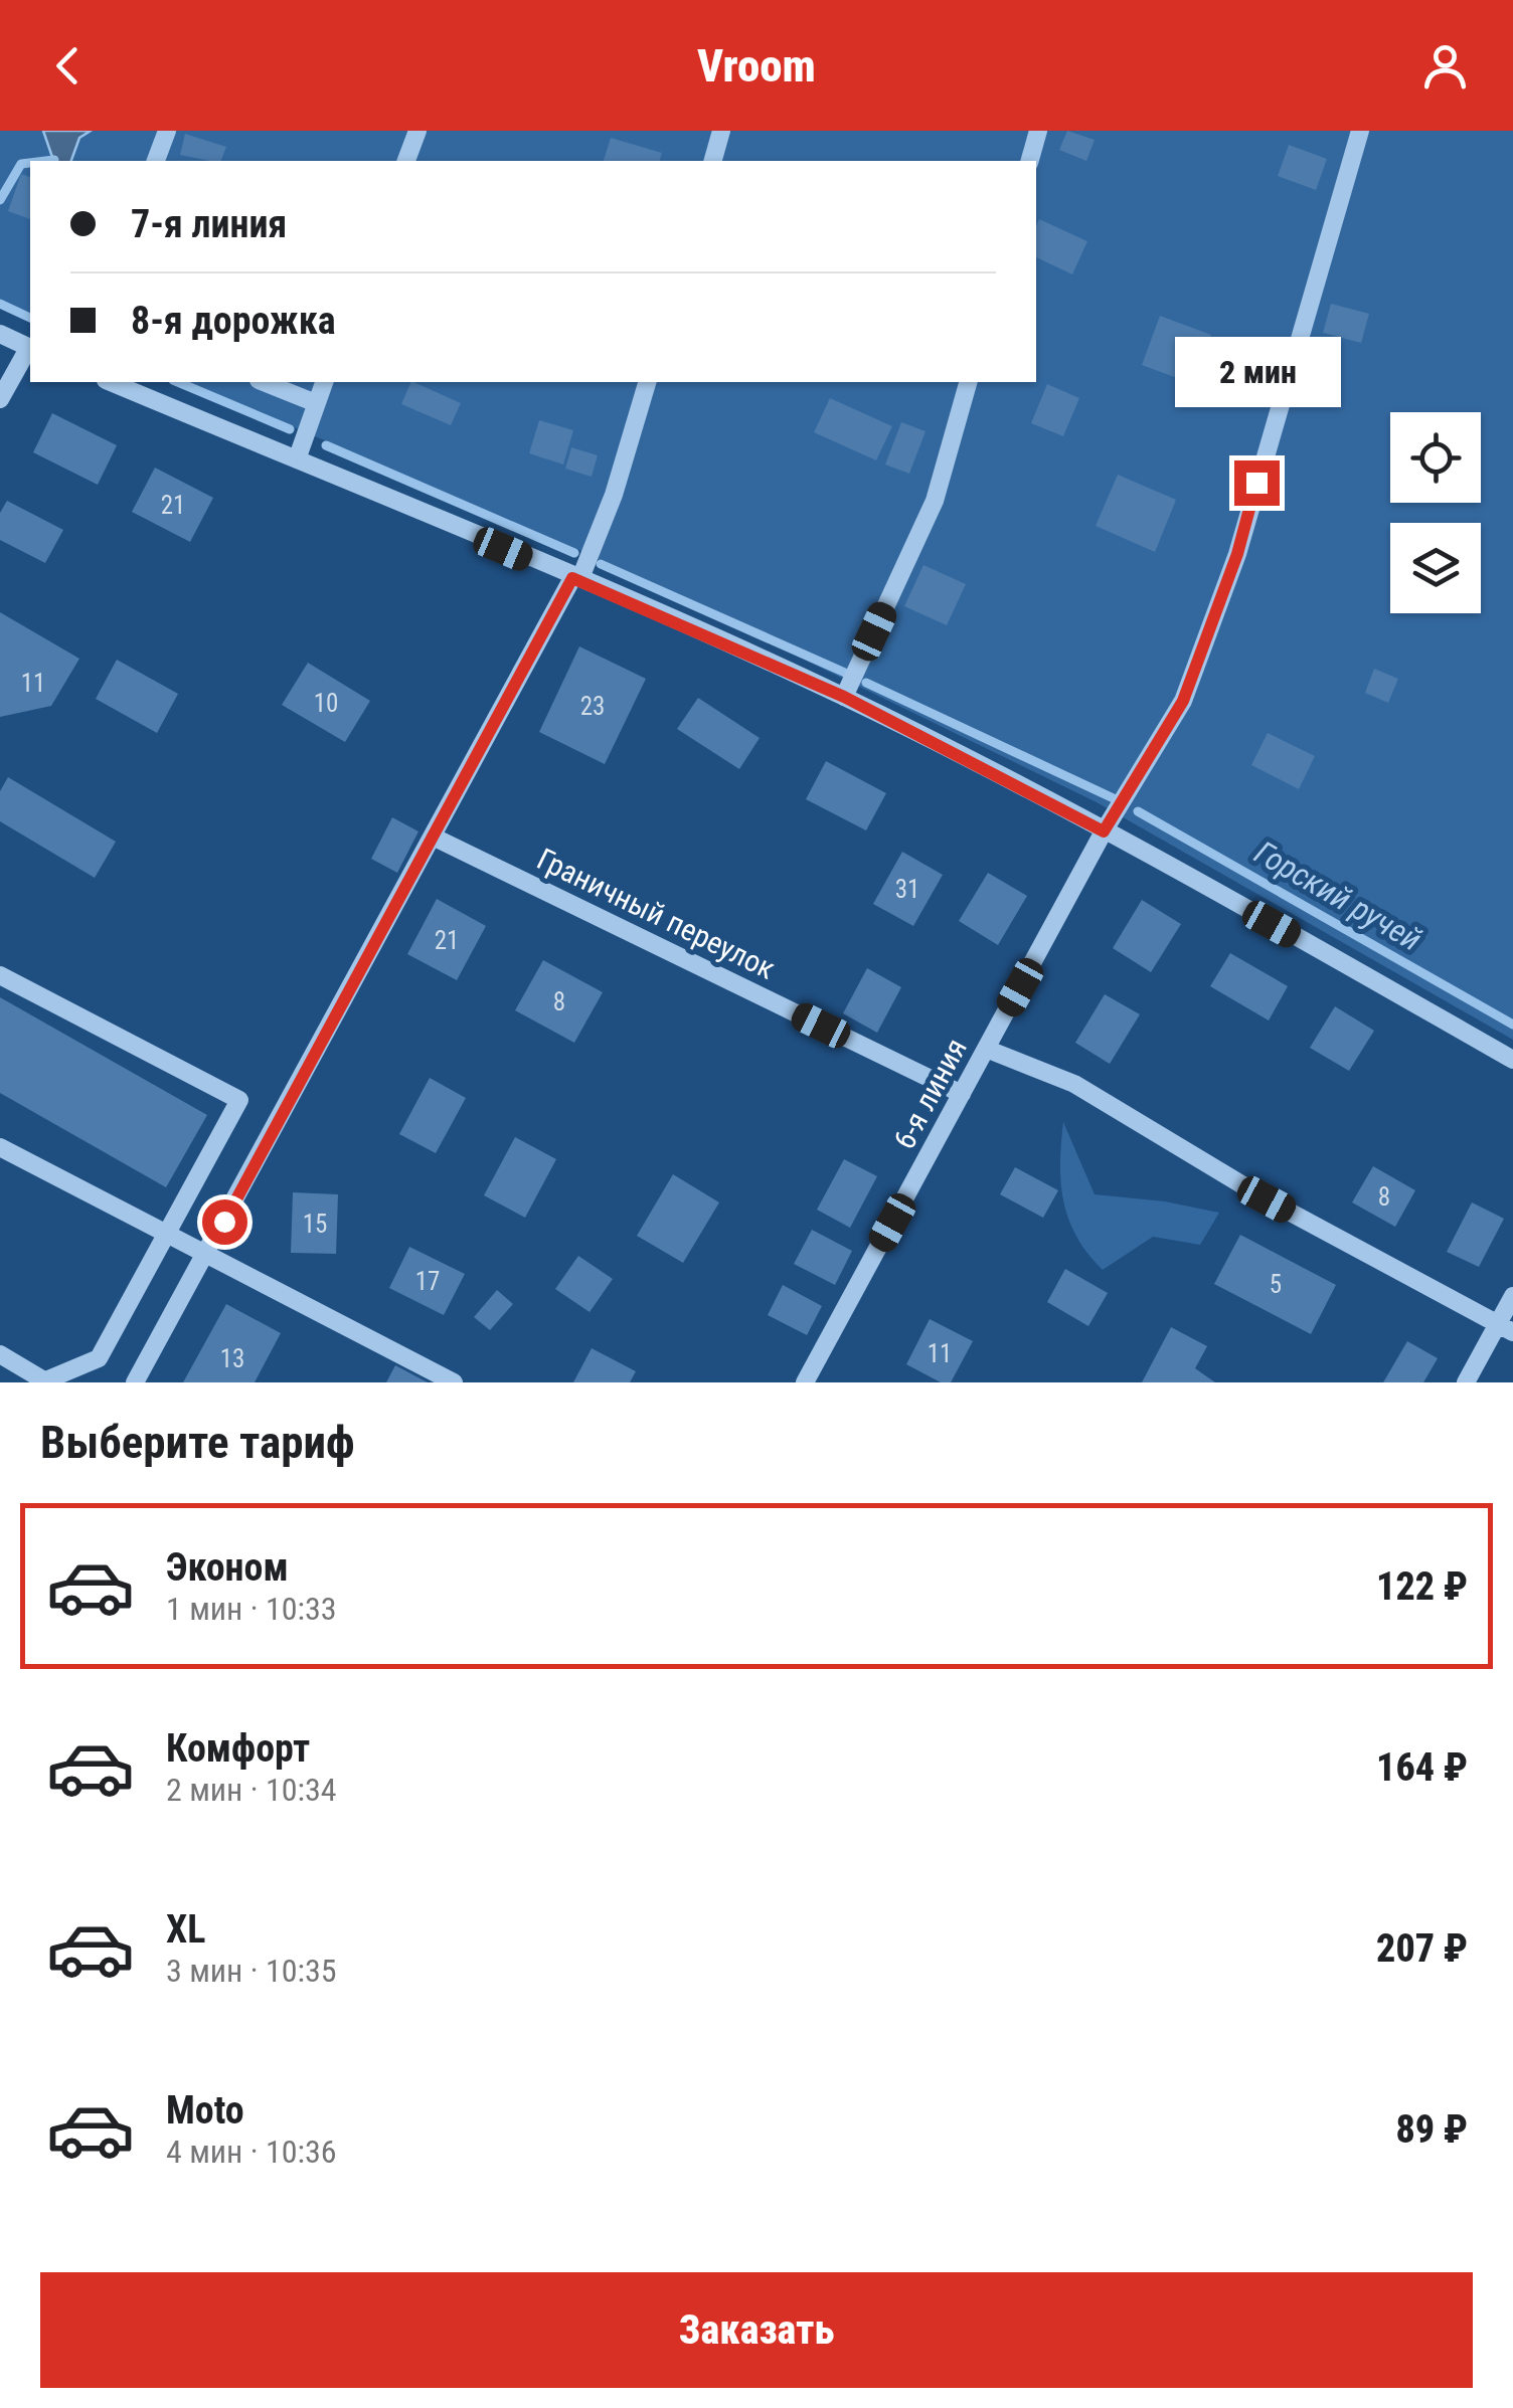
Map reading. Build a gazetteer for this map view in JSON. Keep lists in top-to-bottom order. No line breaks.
{"streets":{"street":["Граничный переулок","6-я линия"]},"crossings":[["Граничный переулок","6-я линия"]],"water":["Горский ручей"],"house_numbers":["21","11","10","23","31","21","8","8","15","17","5","11","13"],"page":{"header":"Vroom","banner":["7-я линия","8-я дорожка"],"bubble":"2 мин","heading":"Выберите тариф","list":[{"name":"Эконом","note":"1 мин · 10:33","value":"122 ₽"},{"name":"Комфорт","note":"2 мин · 10:34","value":"164 ₽"},{"name":"XL","note":"3 мин · 10:35","value":"207 ₽"},{"name":"Moto","note":"4 мин · 10:36","value":"89 ₽"}],"buttons":"Заказать"}}
